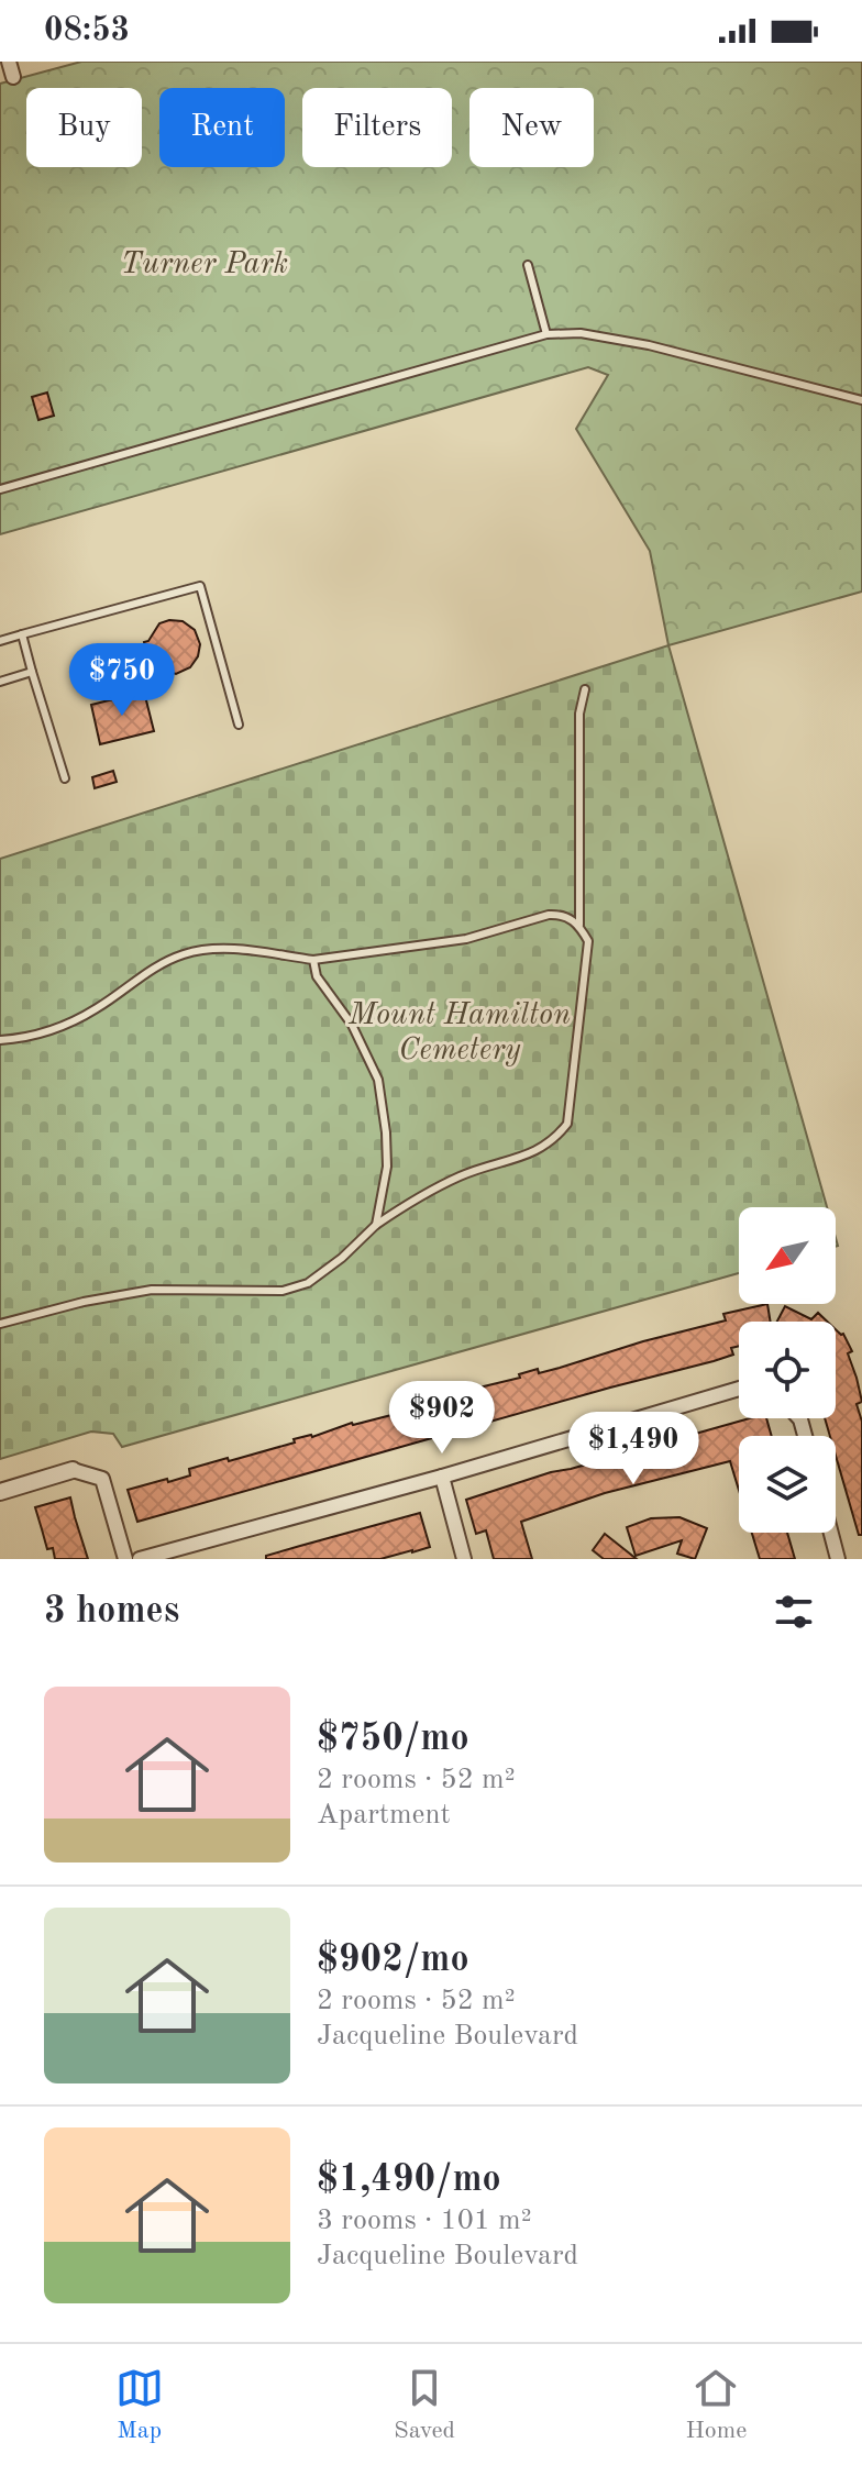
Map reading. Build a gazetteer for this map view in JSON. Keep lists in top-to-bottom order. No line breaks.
{"parks":["Turner Park","Mount Hamilton Cemetery"],"north":"bottom left","page":{"status":"08:53","chip":["Buy","Rent","Filters","New"],"price":["$750","$902","$1,490"],"heading":"3 homes","list":[{"name":"$750/mo","note":"2 rooms · 52 m² · Apartment"},{"name":"$902/mo","note":"2 rooms · 52 m² · Jacqueline Boulevard"},{"name":"$1,490/mo","note":"3 rooms · 101 m² · Jacqueline Boulevard"}],"tabs":["Map","Saved","Home"]}}
